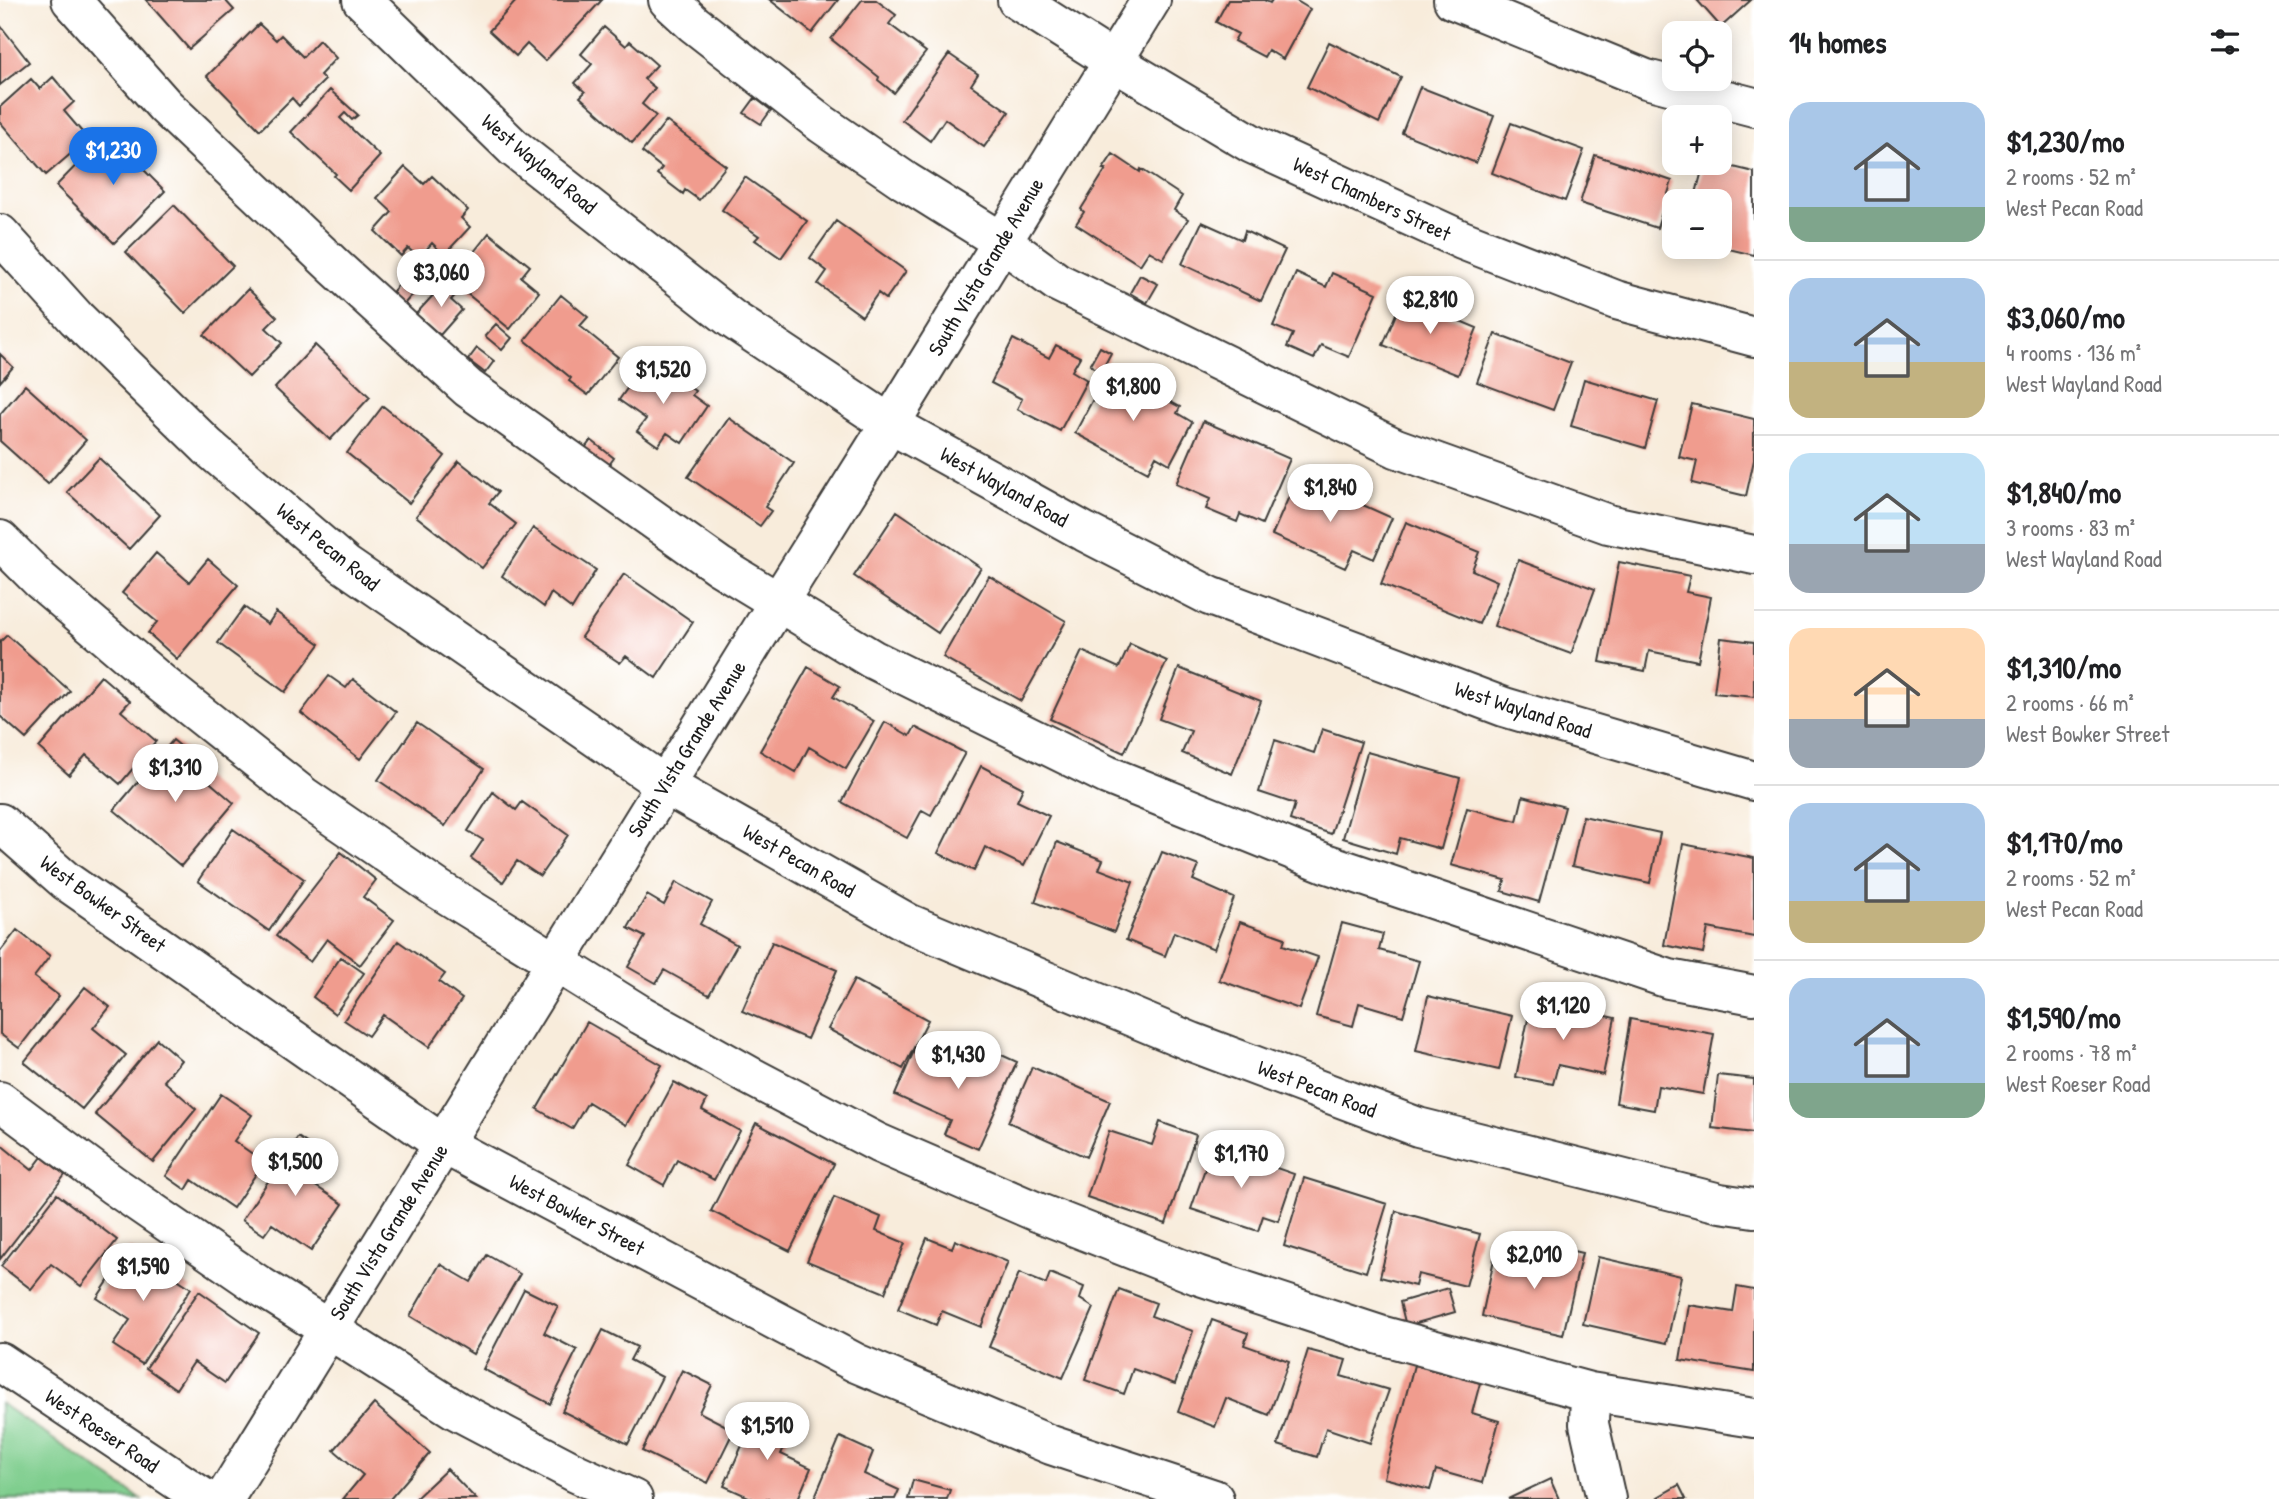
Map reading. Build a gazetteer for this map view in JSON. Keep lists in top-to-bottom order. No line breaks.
{"streets":{"street":["West Wayland Road","West Chambers Street","South Vista Grande Avenue","West Pecan Road","West Bowker Street","West Roeser Road"]},"crossings":[["West Wayland Road","South Vista Grande Avenue"],["West Chambers Street","South Vista Grande Avenue"],["South Vista Grande Avenue","West Pecan Road"],["South Vista Grande Avenue","West Bowker Street"]],"page":{"heading":"14 homes","map_buttons":["+","−"],"list":[{"name":"$1,230/mo","note":"2 rooms · 52 m² · West Pecan Road"},{"name":"$3,060/mo","note":"4 rooms · 136 m² · West Wayland Road"},{"name":"$1,840/mo","note":"3 rooms · 83 m² · West Wayland Road"},{"name":"$1,310/mo","note":"2 rooms · 66 m² · West Bowker Street"},{"name":"$1,170/mo","note":"2 rooms · 52 m² · West Pecan Road"},{"name":"$1,590/mo","note":"2 rooms · 78 m² · West Roeser Road"}],"price":["$1,230","$3,060","$2,810","$1,520","$1,800","$1,840","$1,310","$1,120","$1,430","$1,170","$1,500","$2,010","$1,590","$1,510"]}}
